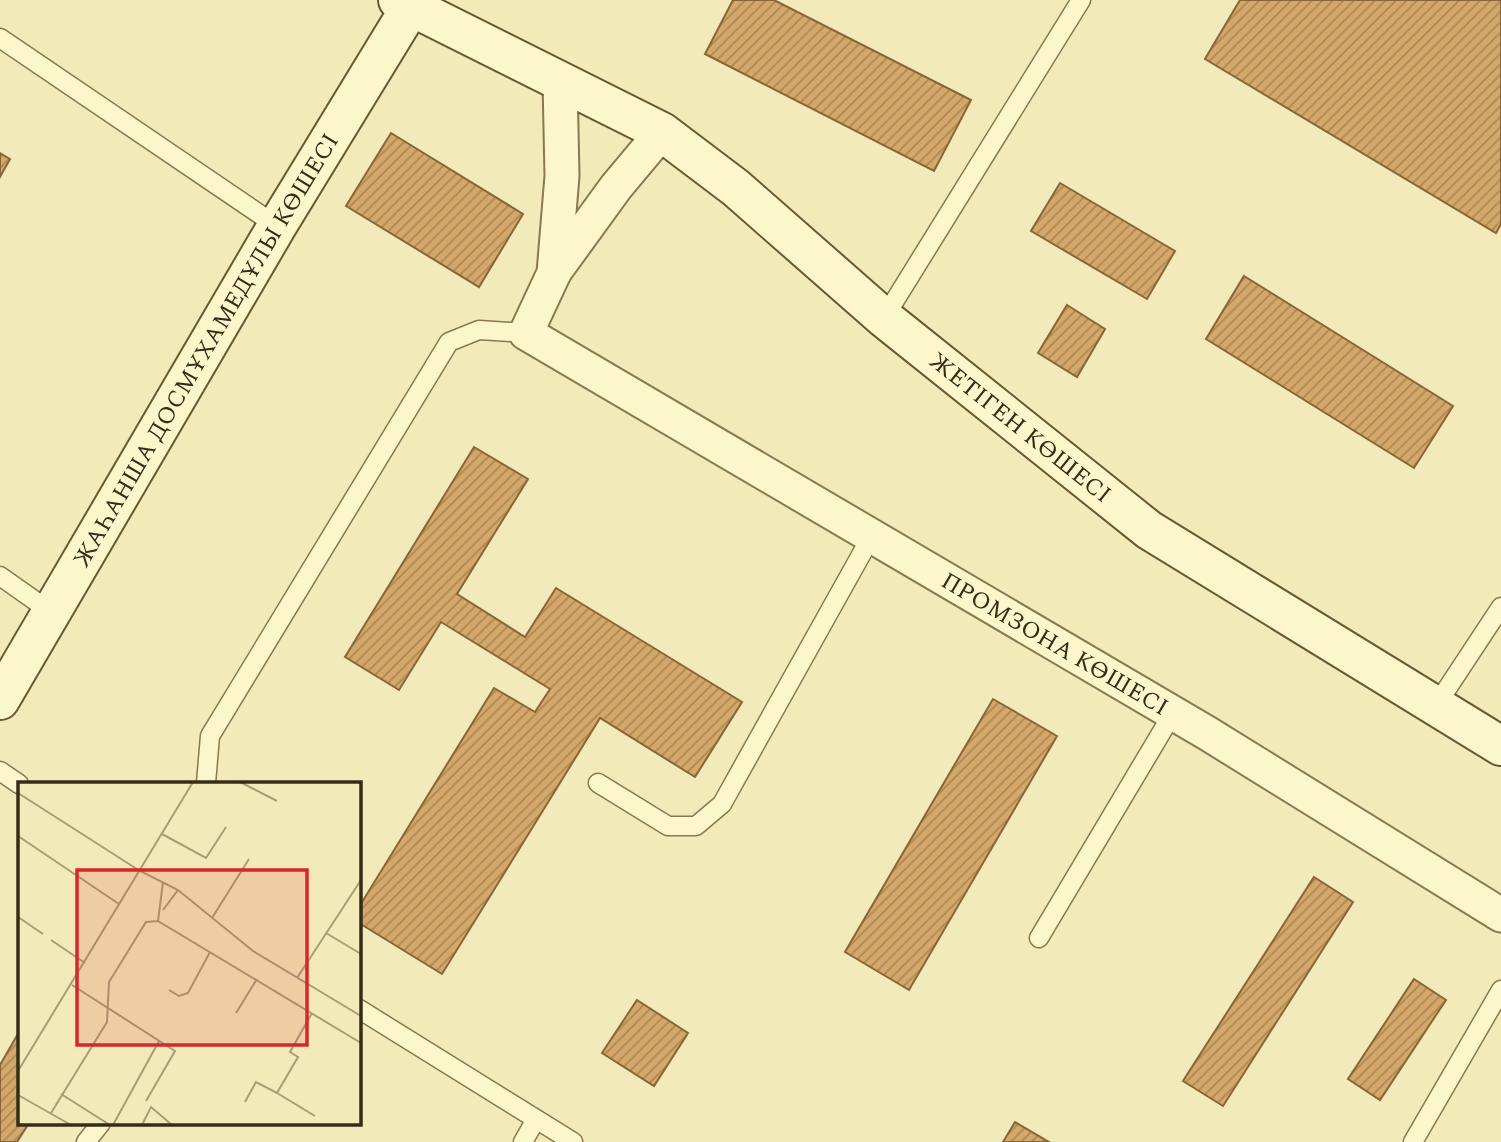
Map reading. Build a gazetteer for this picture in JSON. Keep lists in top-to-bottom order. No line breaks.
{"streets":{"street":["ЖАҺАНША ДОСМҰХАМЕДҰЛЫ КӨШЕСІ","ЖЕТІГЕН КӨШЕСІ","ПРОМЗОНА КӨШЕСІ"]},"crossings":[["ЖАҺАНША ДОСМҰХАМЕДҰЛЫ КӨШЕСІ","ЖЕТІГЕН КӨШЕСІ"]]}
